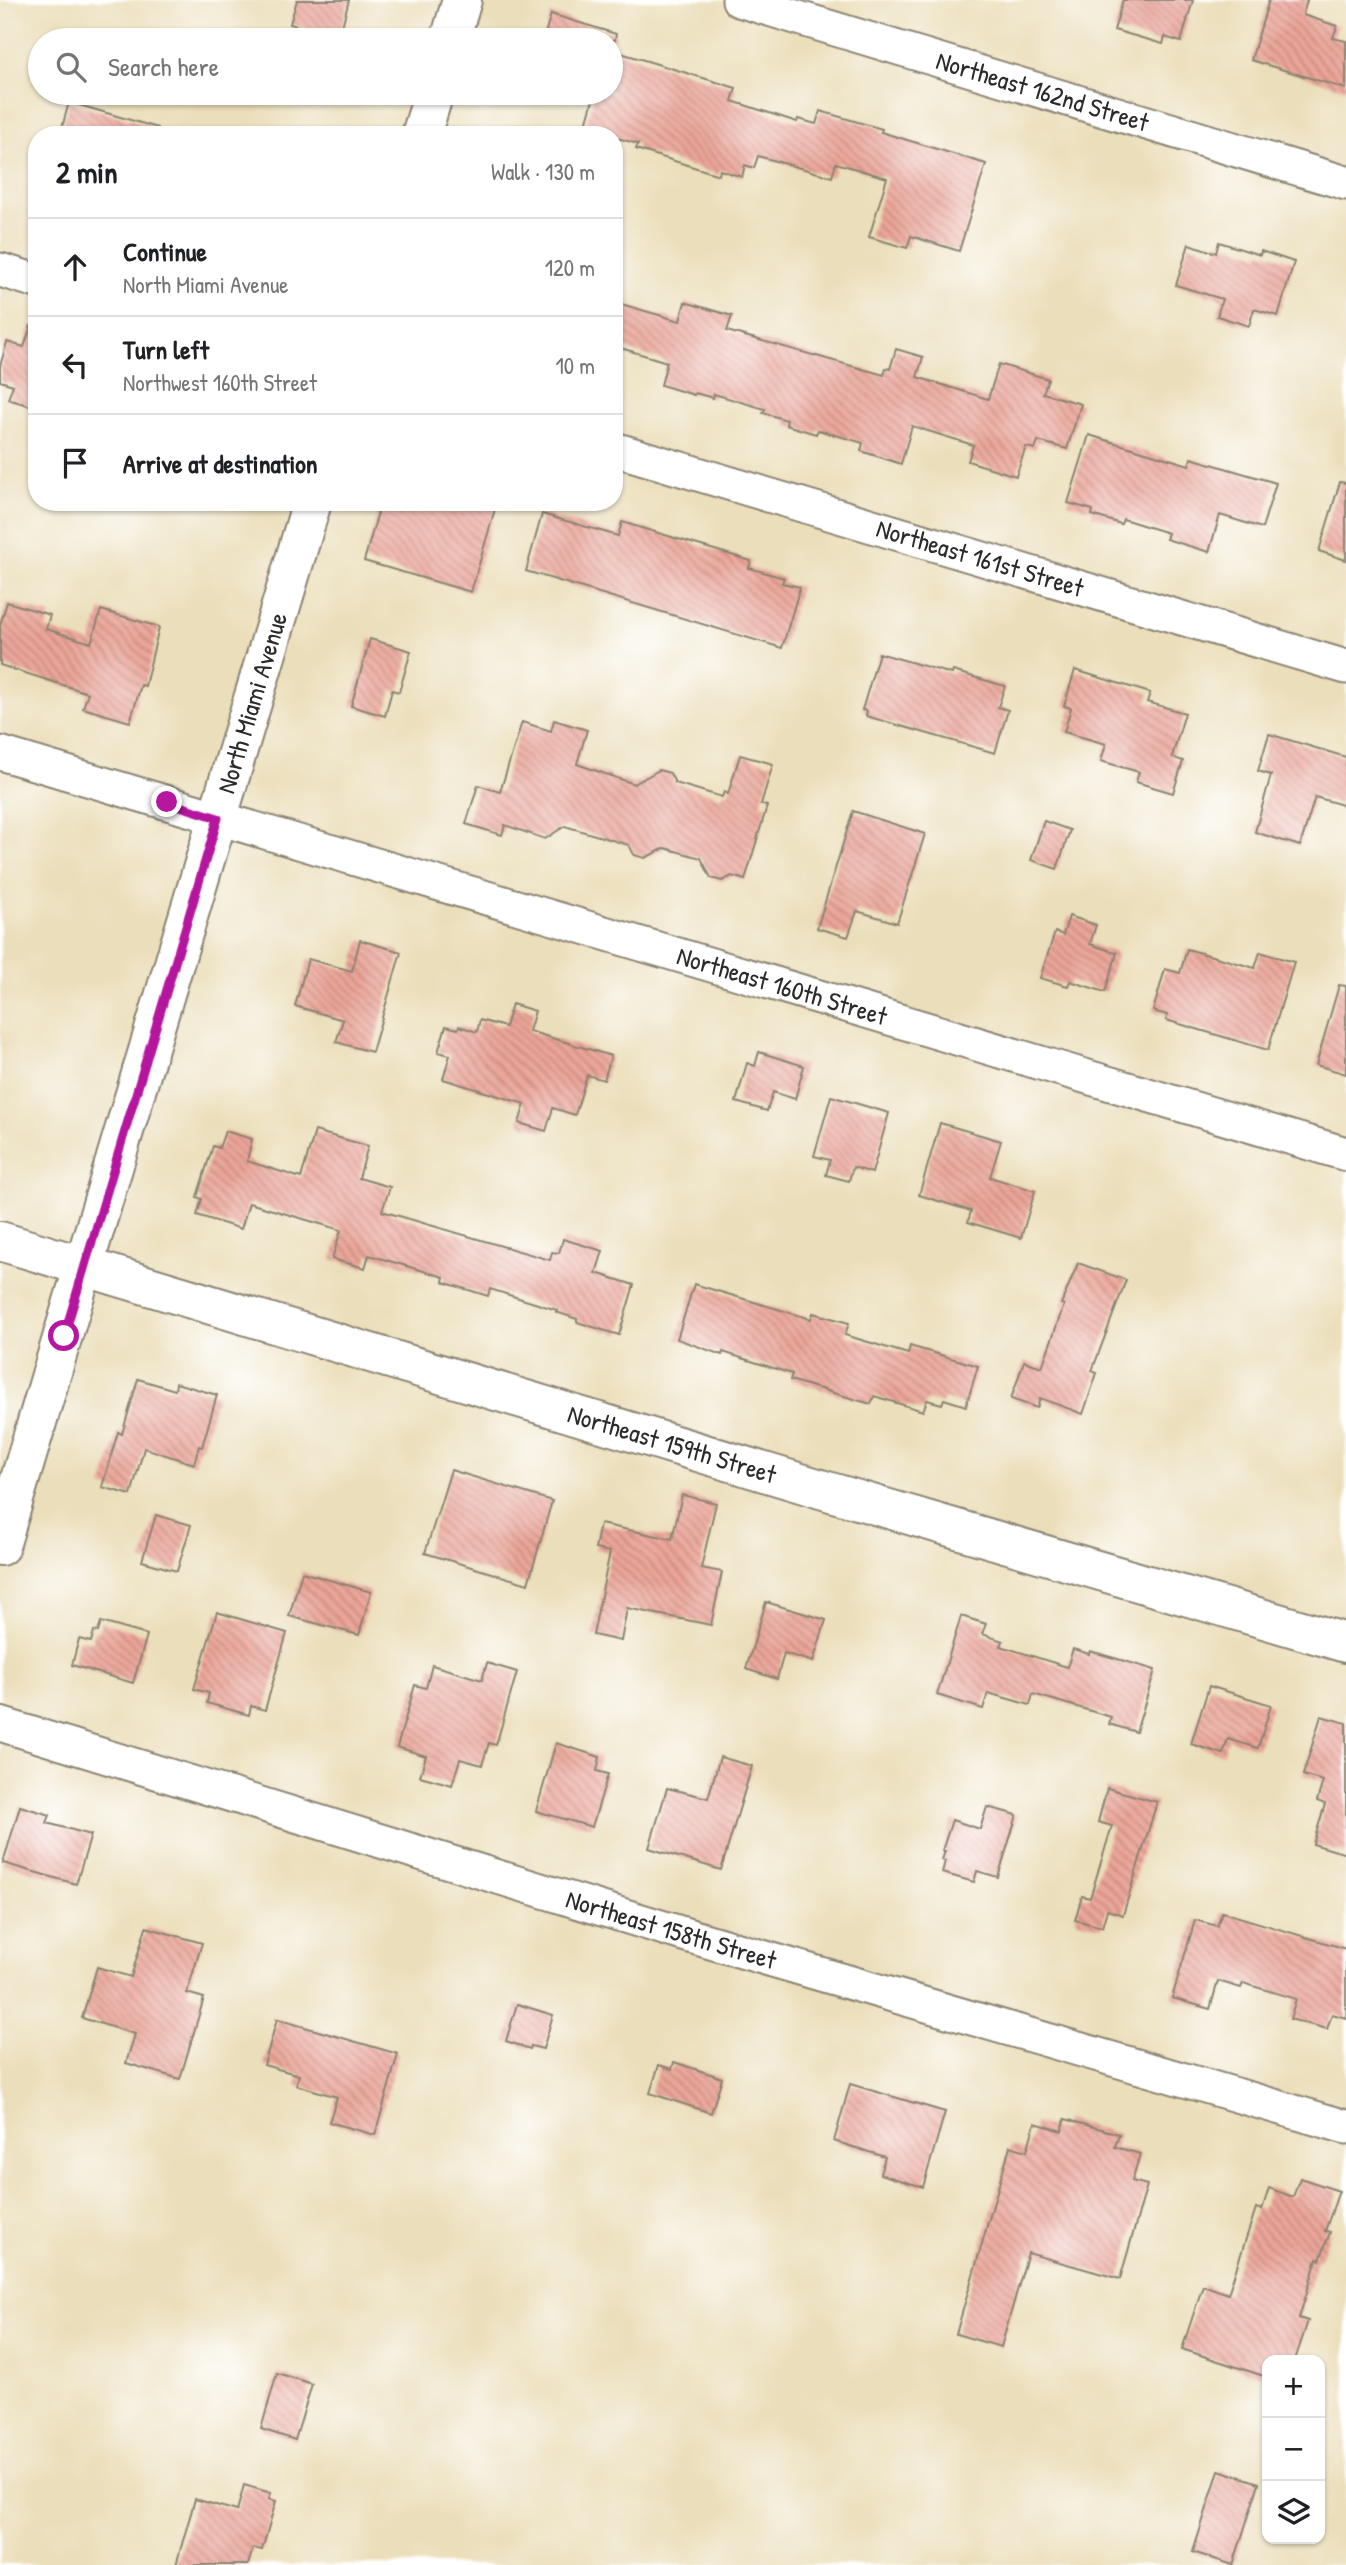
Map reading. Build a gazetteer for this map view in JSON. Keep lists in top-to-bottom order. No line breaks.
{"streets":{"street":["Northeast 162nd Street","Northeast 161st Street","North Miami Avenue","Northeast 160th Street","Northeast 159th Street","Northeast 158th Street"]},"crossings":[["North Miami Avenue","Northeast 160th Street"],["North Miami Avenue","Northeast 159th Street"]],"page":{"search":"Search here","heading":["2 min","Walk · 130 m"],"list":[["Continue","North Miami Avenue","120 m"],["Turn left","Northwest 160th Street","10 m"],"Arrive at destination"],"map_buttons":["+","−"]}}
